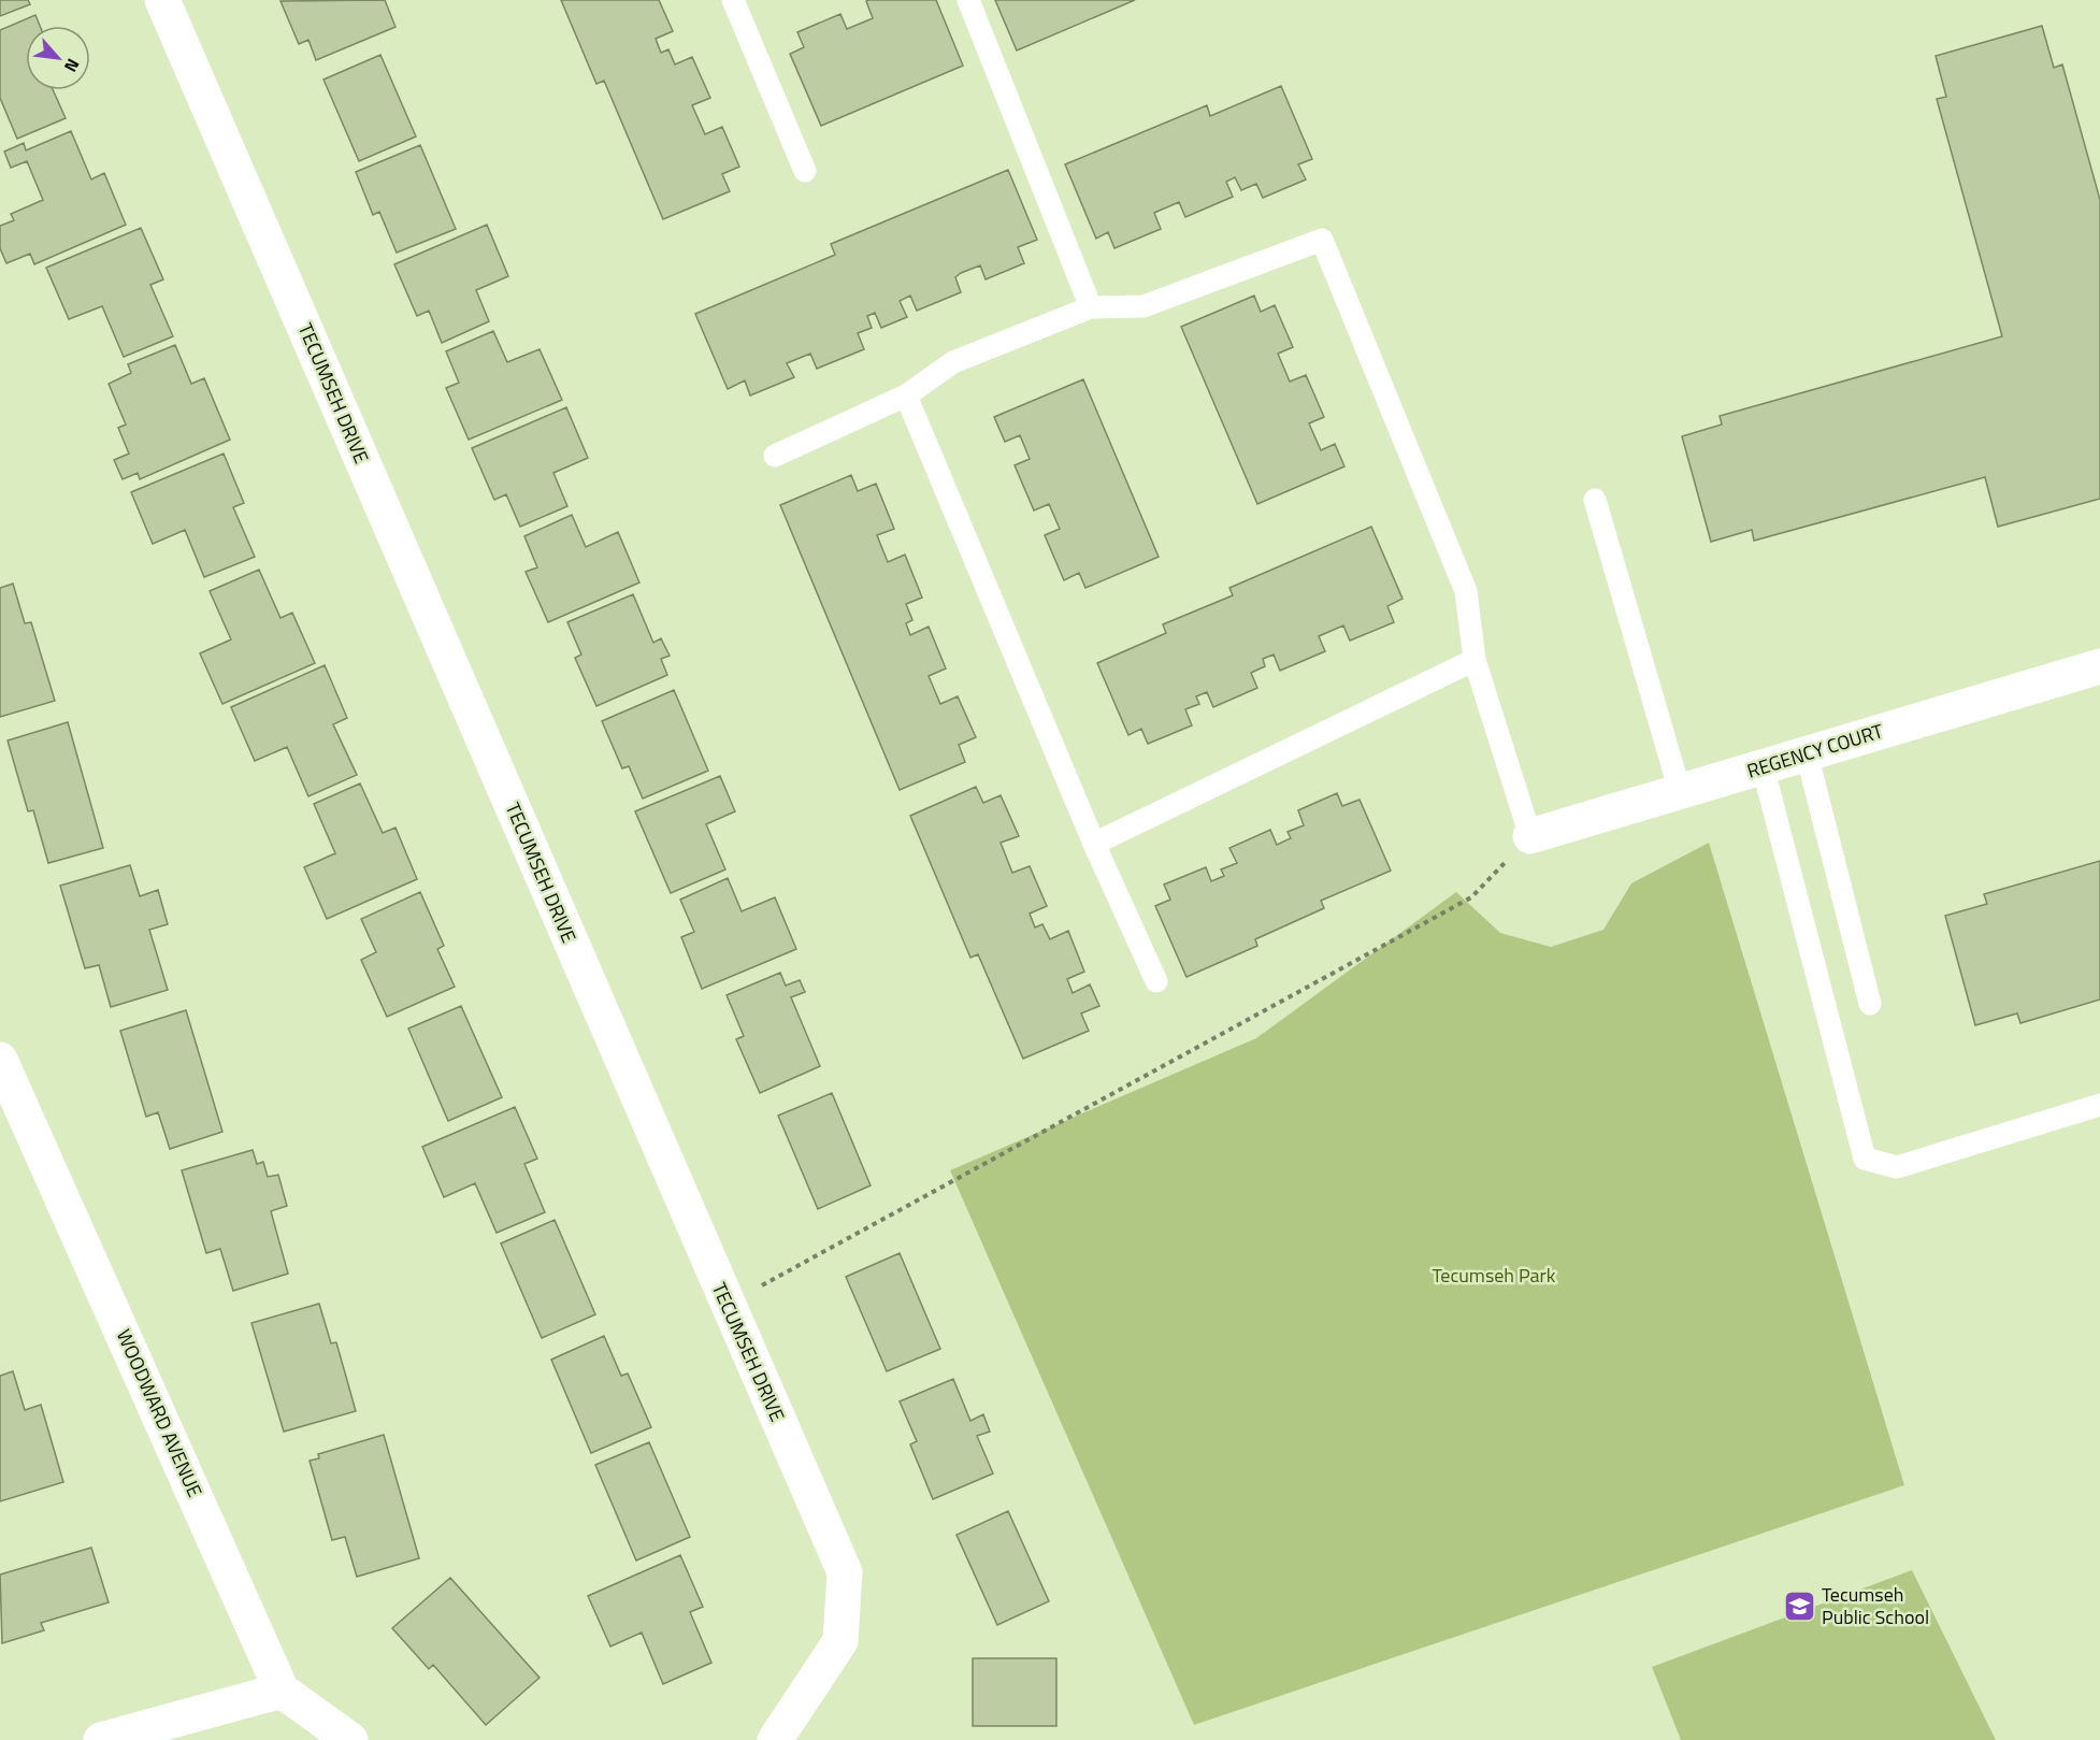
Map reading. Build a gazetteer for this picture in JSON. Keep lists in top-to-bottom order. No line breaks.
{"streets":{"street":["TECUMSEH DRIVE","REGENCY COURT","WOODWARD AVENUE"]},"parks":["Tecumseh Park"],"places":{"school or university":["Tecumseh Public School"]},"north":"bottom right"}
